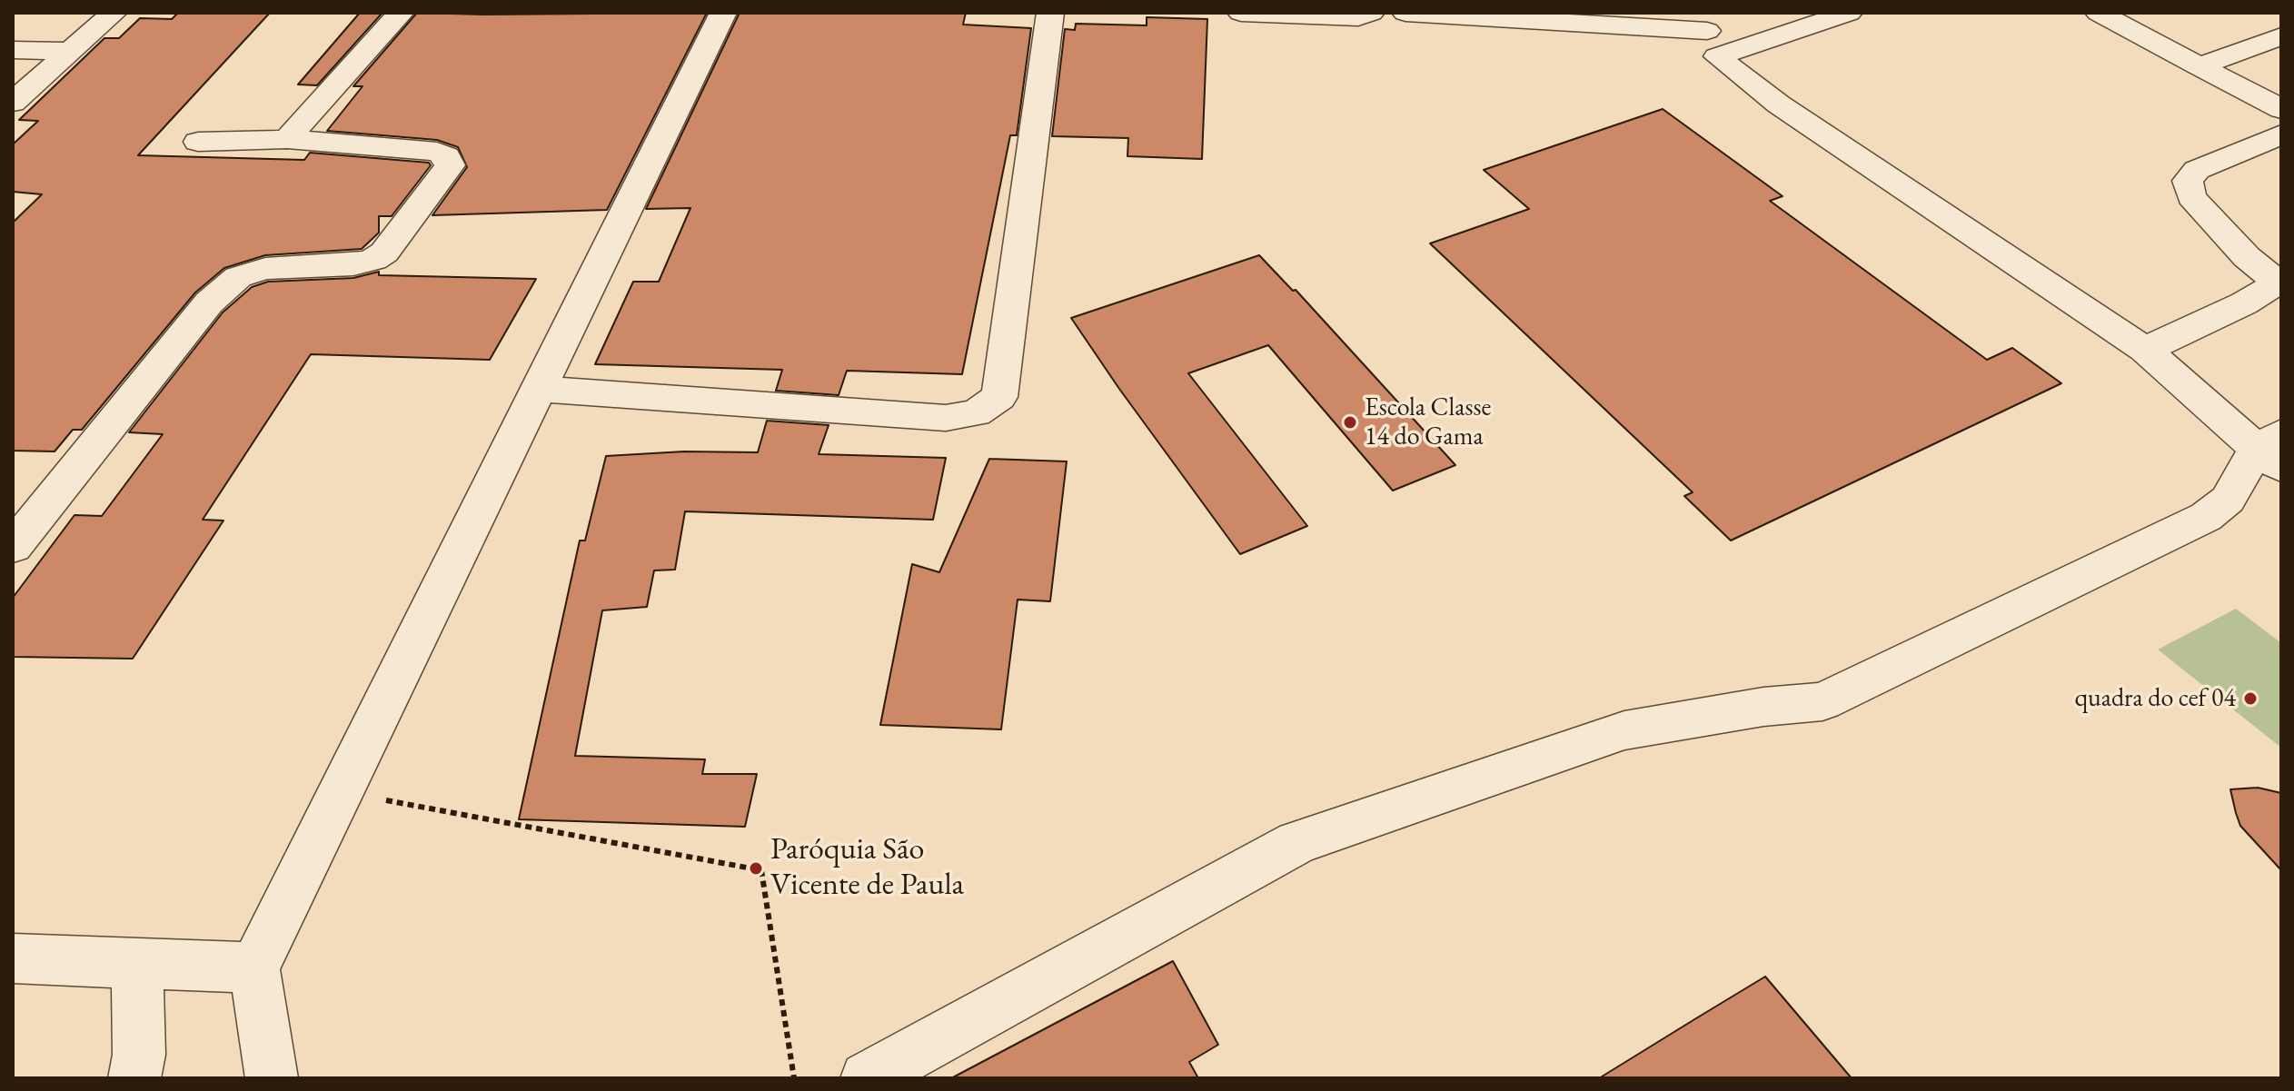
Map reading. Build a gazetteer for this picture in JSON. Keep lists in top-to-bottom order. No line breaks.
{"places":["Escola Classe 14 do Gama","quadra do cef 04","Paróquia São Vicente de Paula"]}
